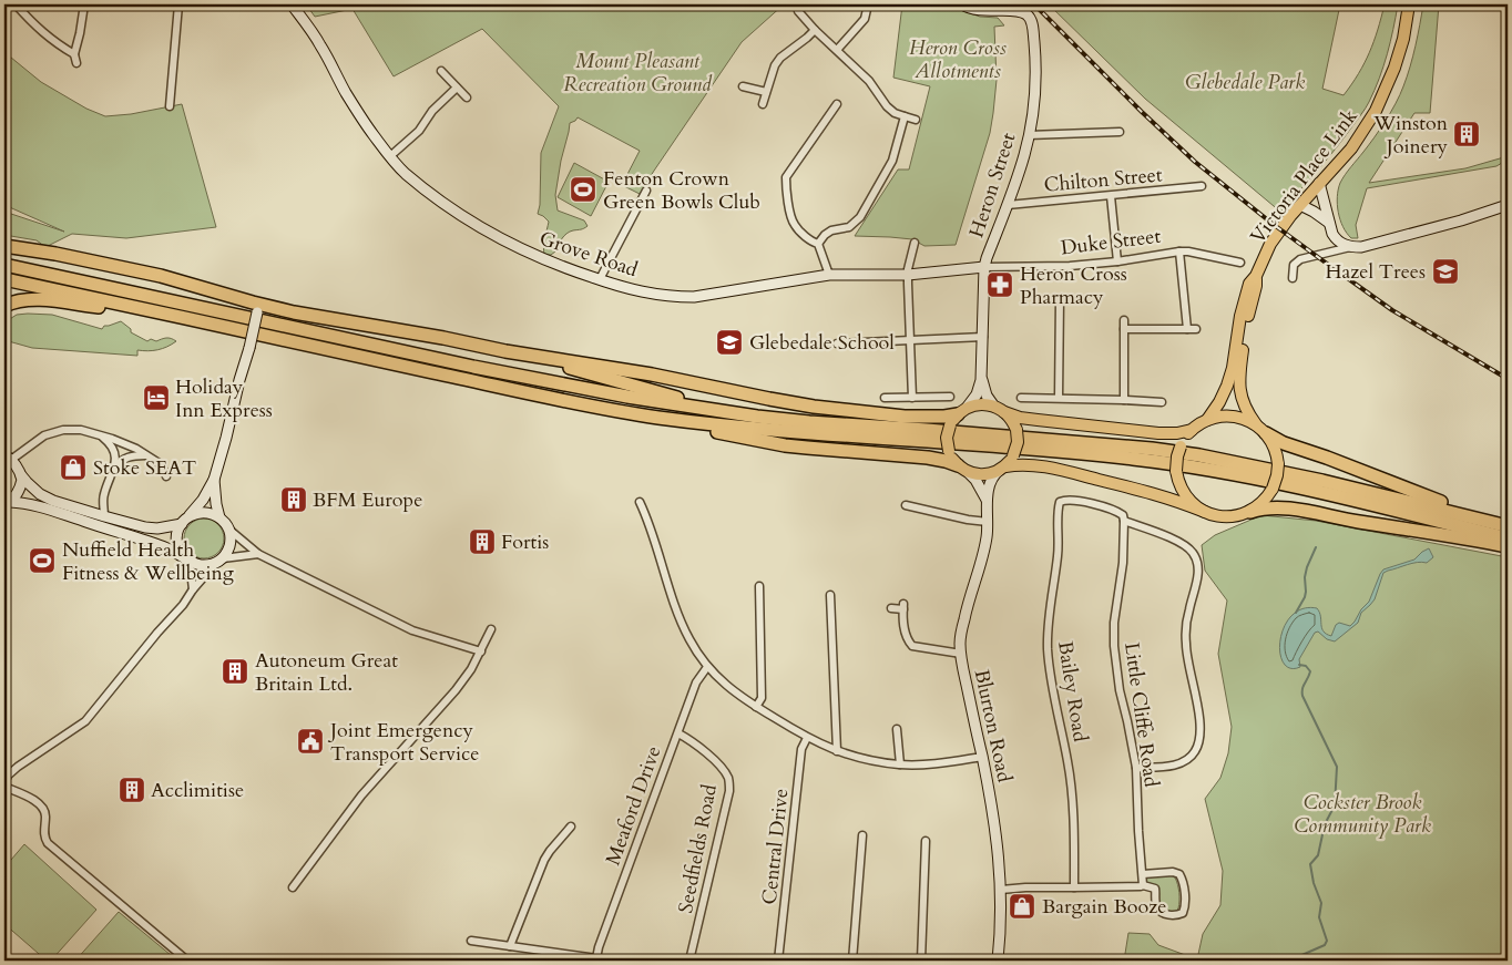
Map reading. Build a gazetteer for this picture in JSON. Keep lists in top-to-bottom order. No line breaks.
{"streets":{"main road":["Victoria Place Link"],"street":["Chilton Street","Heron Street","Duke Street","Grove Road","Bailey Road","Little Cliffe Road","Blurton Road","Meaford Drive","Central Drive","Seedfields Road"]},"crossings":[["Chilton Street","Heron Street"],["Heron Street","Duke Street"],["Heron Street","Grove Road"],["Duke Street","Grove Road"],["Bailey Road","Little Cliffe Road"],["Meaford Drive","Seedfields Road"]],"parks":["Heron Cross Allotments","Mount Pleasant Recreation Ground","Glebedale Park","Cockster Brook Community Park"],"places":{"building":["Winston Joinery","BFM Europe","Fortis","Autoneum Great Britain Ltd.","Acclimitise"],"sports":["Fenton Crown Green Bowls Club","Nuffield Health Fitness & Wellbeing"],"school or university":["Hazel Trees","Glebedale School"],"pharmacy":["Heron Cross Pharmacy"],"hotel":["Holiday Inn Express"],"shop":["Stoke SEAT","Bargain Booze"],"public building":["Joint Emergency Transport Service"]}}
